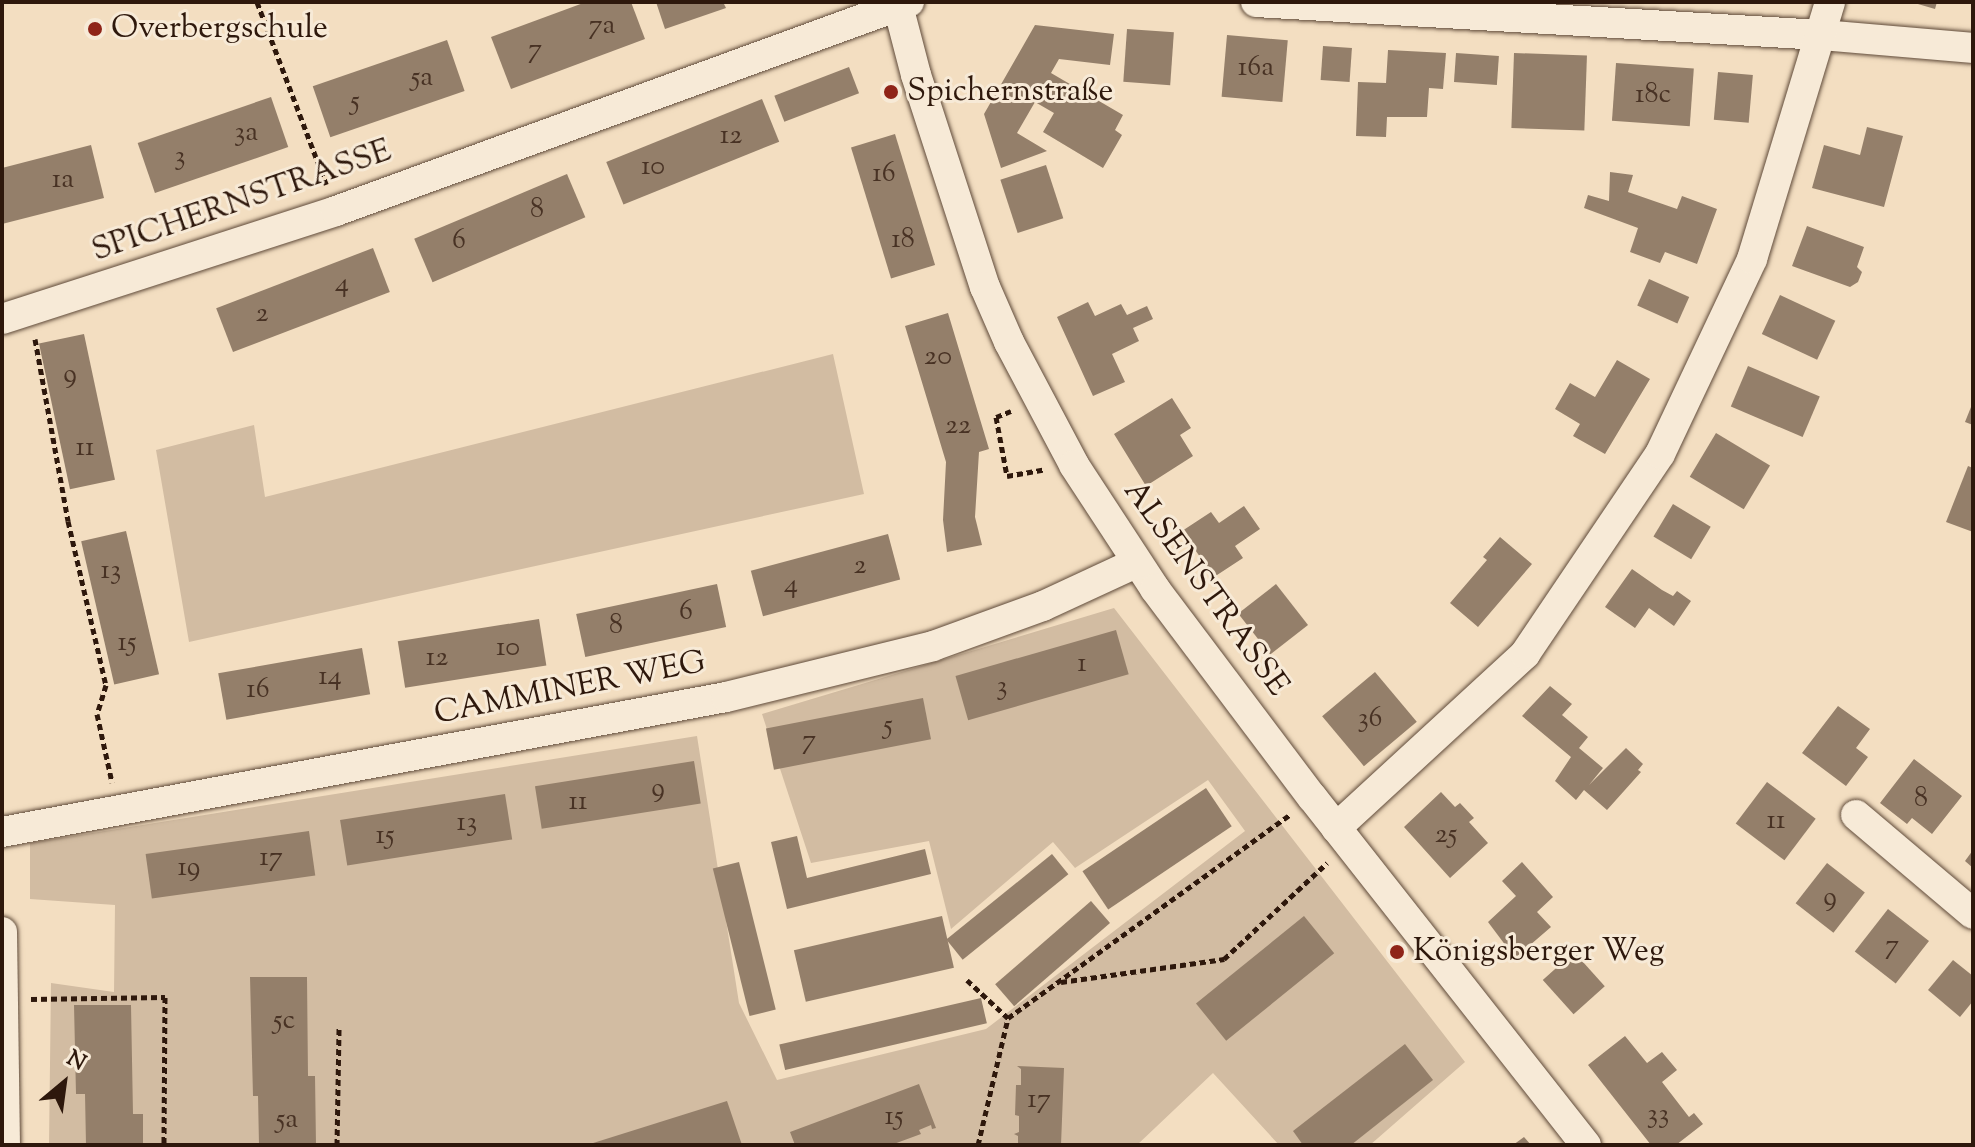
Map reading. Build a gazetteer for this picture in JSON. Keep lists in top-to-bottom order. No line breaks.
{"streets":{"street":["SPICHERNSTRASSE","ALSENSTRASSE","CAMMINER WEG"]},"crossings":[["SPICHERNSTRASSE","ALSENSTRASSE"],["ALSENSTRASSE","CAMMINER WEG"]],"places":["Overbergschule","Spichernstraße","Königsberger Weg"],"house_numbers":["7a","7","16a","5a","18c","5","3a","12","3","10","16","1a","8","18","6","4","2","20","9","22","11","2","13","4","6","8","15","10","12","1","14","3","16","36","5","7","9","8","11","11","13","25","15","17","19","9","7","5c","17","33","15","5a"],"north":"top right"}
